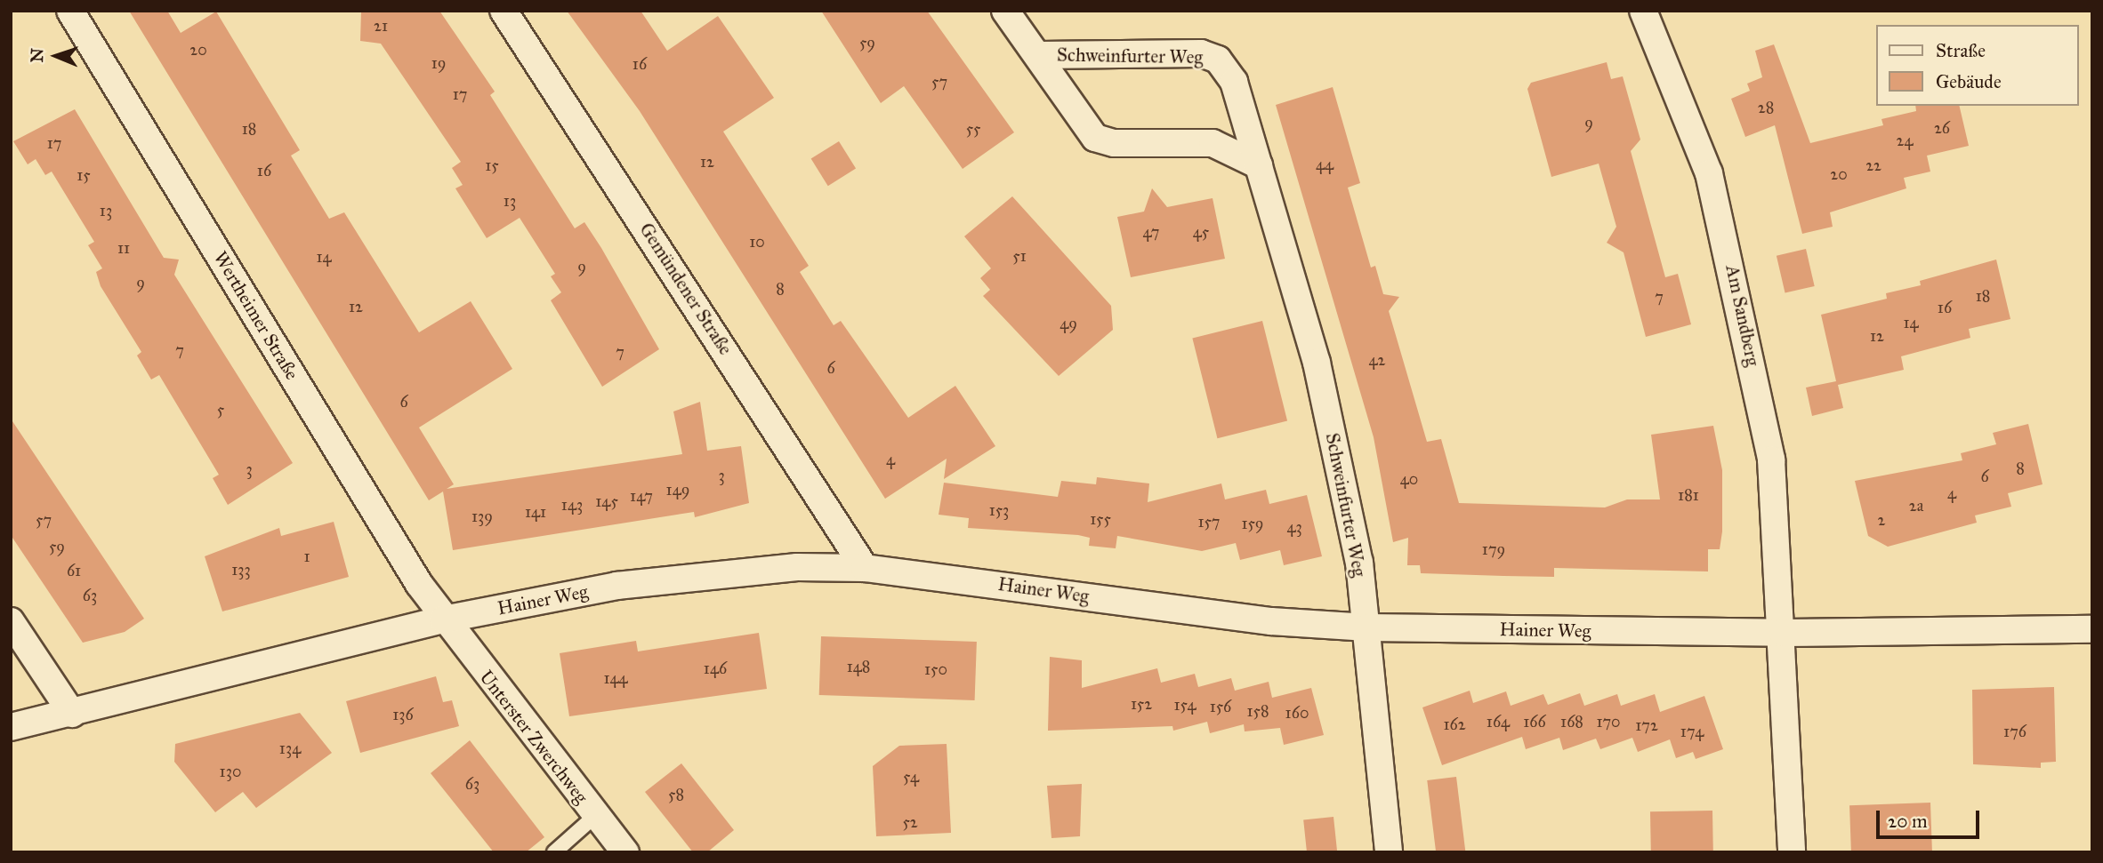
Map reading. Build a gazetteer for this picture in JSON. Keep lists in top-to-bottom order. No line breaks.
{"streets":{"street":["Schweinfurter Weg","Gemündener Straße","Wertheimer Straße","Am Sandberg","Hainer Weg","Unterster Zwerchweg"]},"crossings":[["Schweinfurter Weg","Hainer Weg"],["Gemündener Straße","Hainer Weg"],["Wertheimer Straße","Hainer Weg"],["Wertheimer Straße","Unterster Zwerchweg"],["Am Sandberg","Hainer Weg"],["Hainer Weg","Unterster Zwerchweg"]],"house_numbers":["21","59","20","19","16","57","17","28","9","26","18","55","24","17","12","44","15","22","16","20","15","13","13","47","45","10","11","51","14","9","9","8","18","7","12","16","14","49","12","7","7","42","6","6","5","4","8","3","3","6","40","149","4","181","147","145","143","2a","153","141","139","155","57","2","157","159","43","59","179","1","133","61","63","148","146","150","144","152","154","156","158","160","136","164","166","168","170","162","172","174","176","134","130","54","63","58","52"],"legend":["Straße","Gebäude"],"scale_bar":"20 m","north":"left"}
